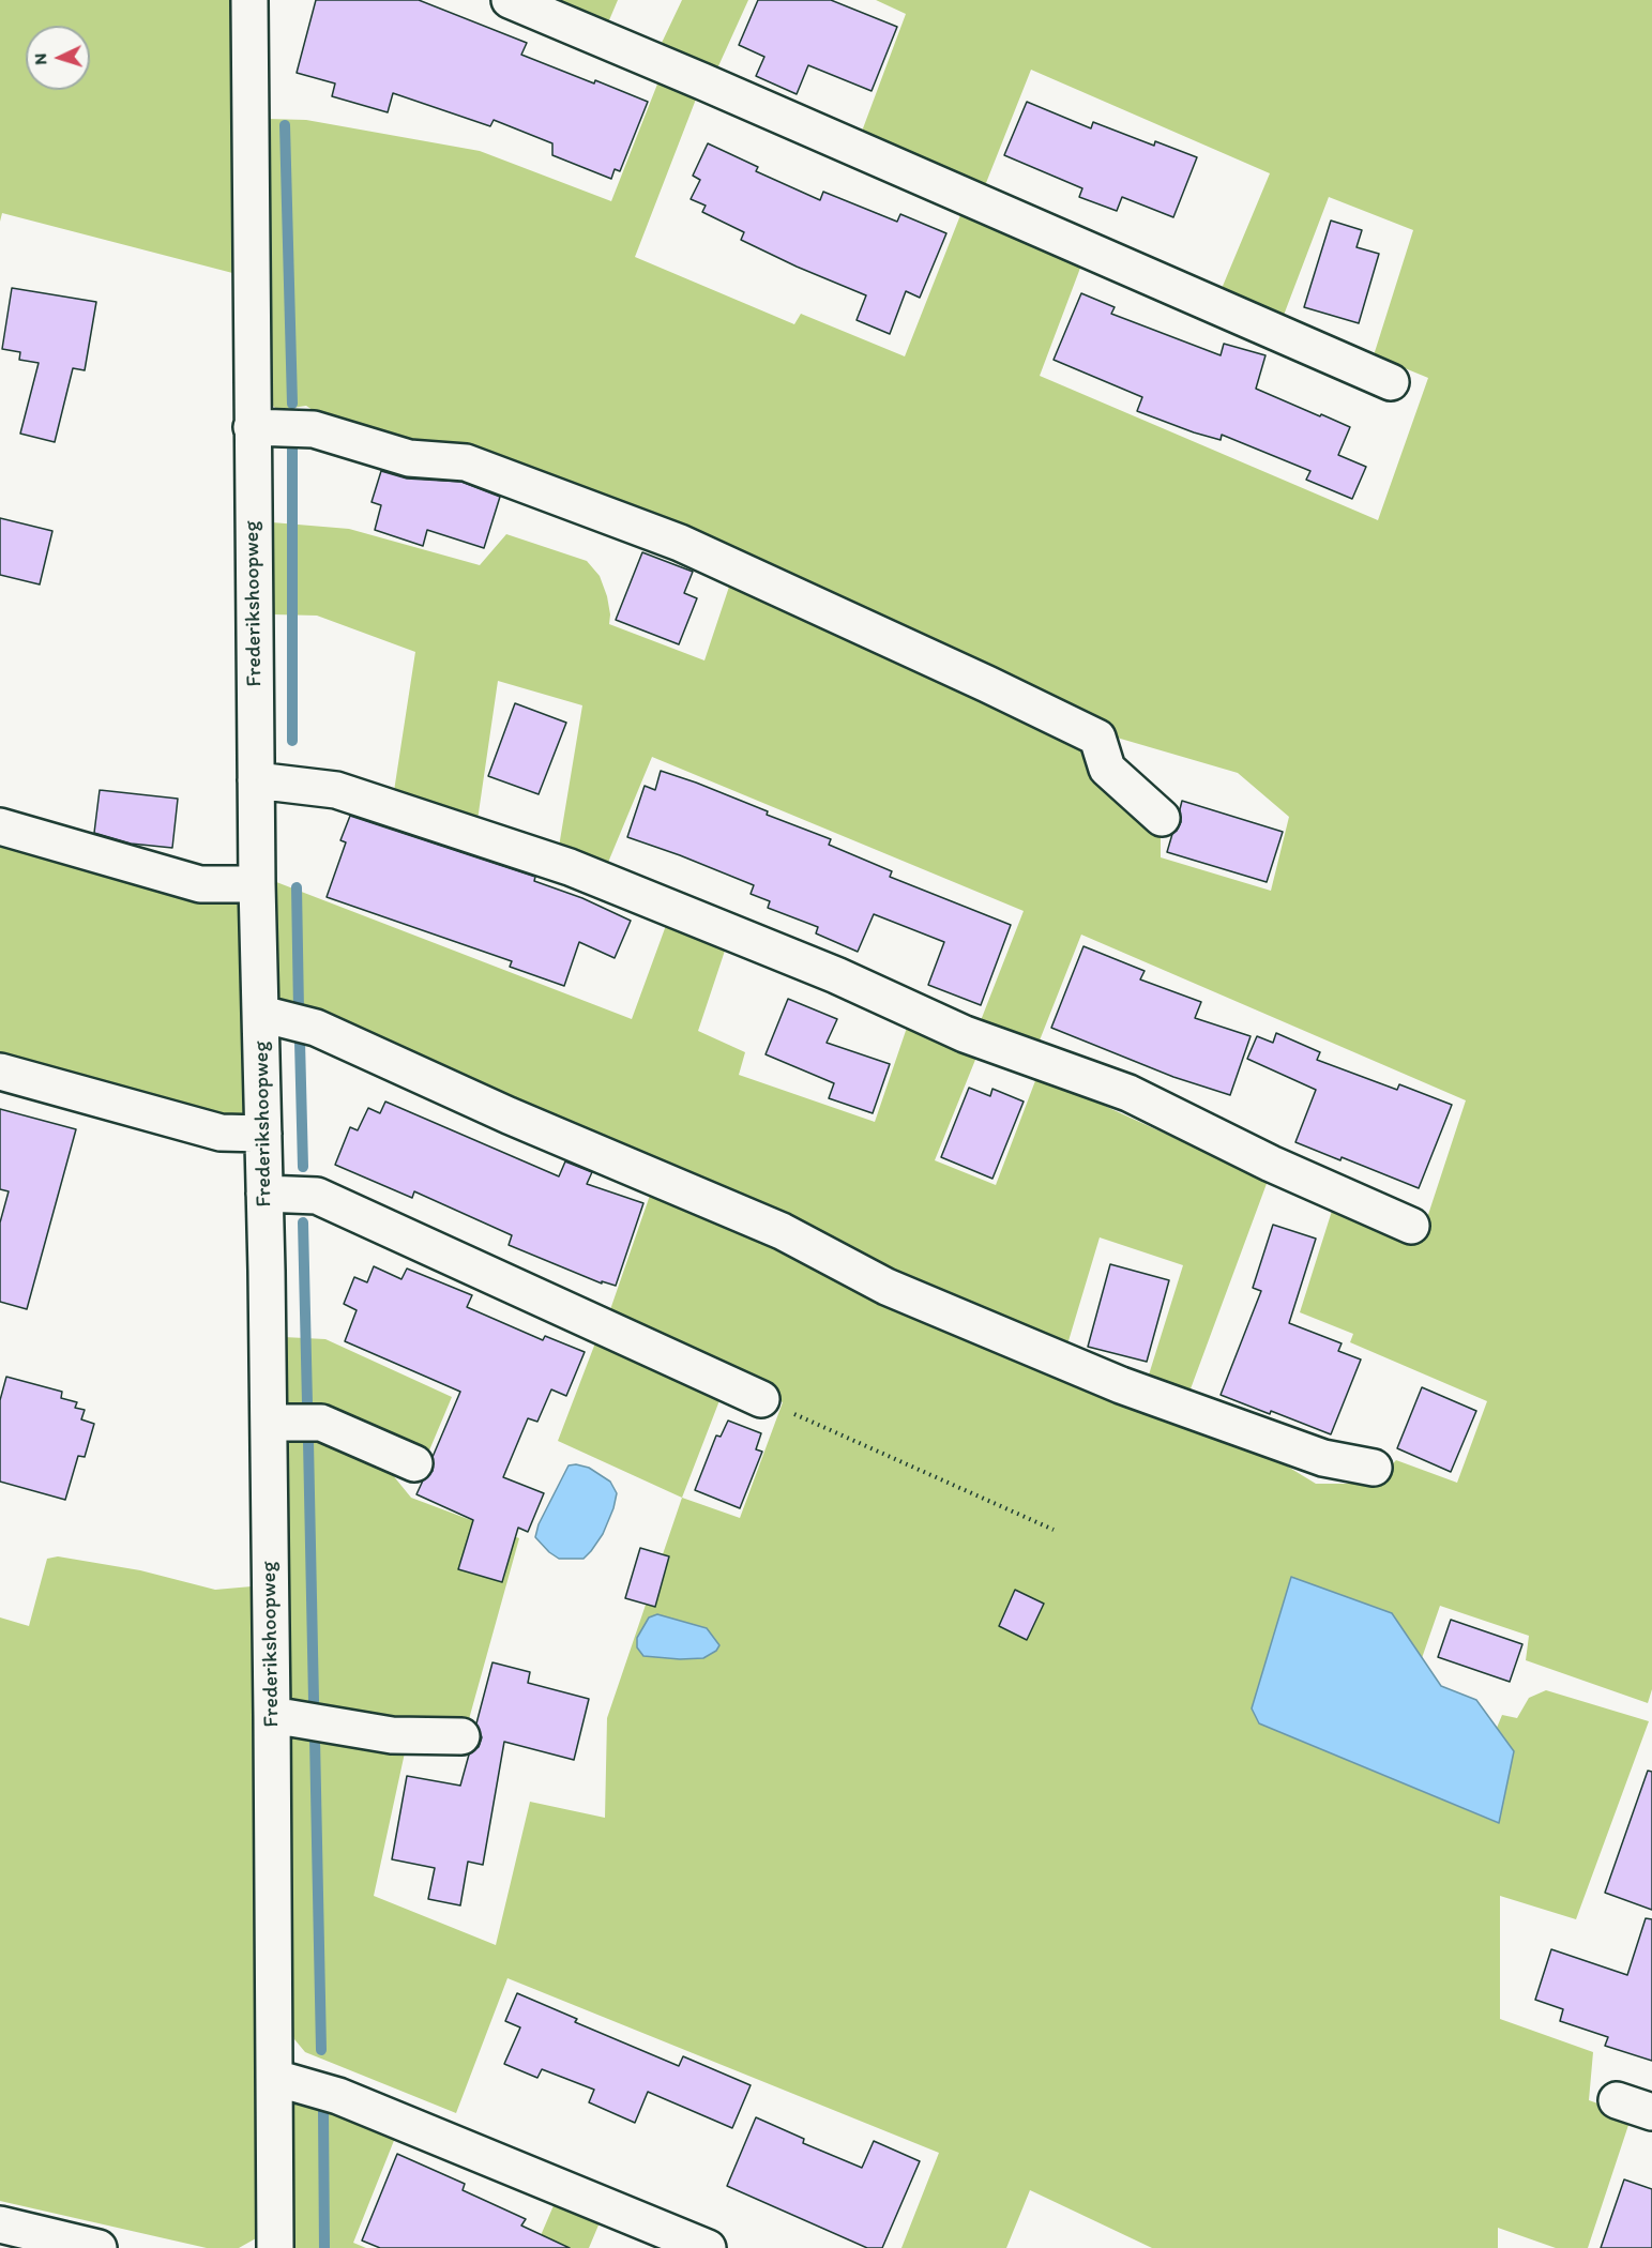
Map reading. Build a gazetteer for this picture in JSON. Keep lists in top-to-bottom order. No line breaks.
{"streets":{"street":["Frederikshoopweg"]},"north":"left"}
